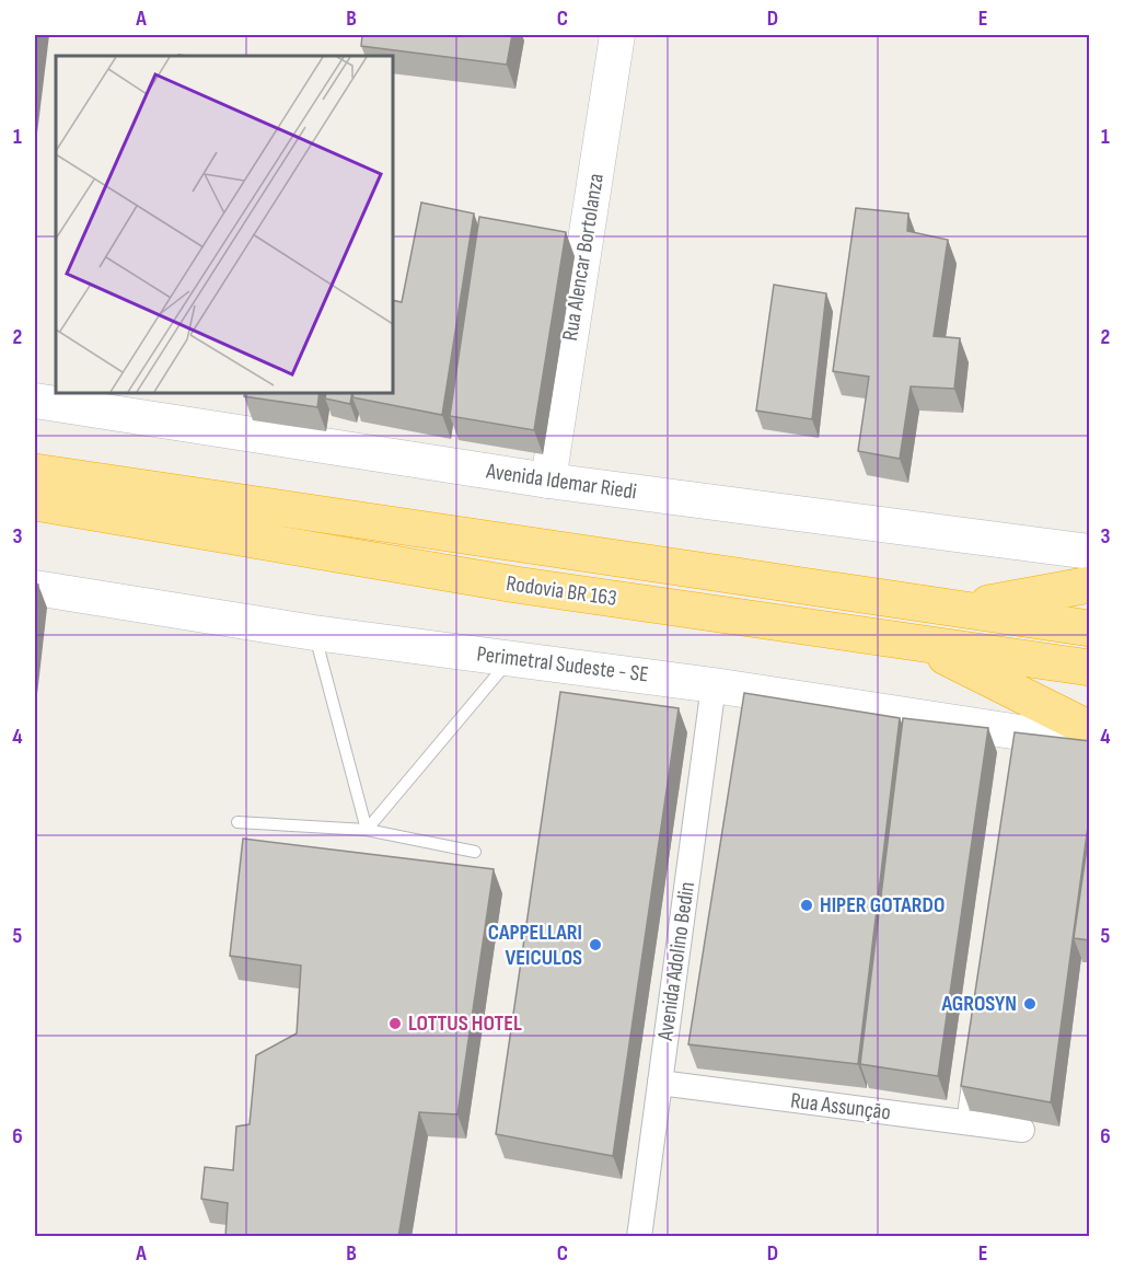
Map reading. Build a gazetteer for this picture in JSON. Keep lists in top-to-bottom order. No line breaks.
{"streets":{"highway":["Rodovia BR 163"],"street":["Rua Alencar Bortolanza","Avenida Idemar Riedi","Perimetral Sudeste - SE","Avenida Adolino Bedin","Rua Assunção"]},"crossings":[["Rua Alencar Bortolanza","Avenida Idemar Riedi"],["Perimetral Sudeste - SE","Avenida Adolino Bedin"],["Avenida Adolino Bedin","Rua Assunção"]],"places":["HIPER GOTARDO","CAPPELLARI VEICULOS","AGROSYN","LOTTUS HOTEL"],"grid":{"columns":["A","B","C","D","E"],"rows":["1","2","3","4","5","6"]}}
